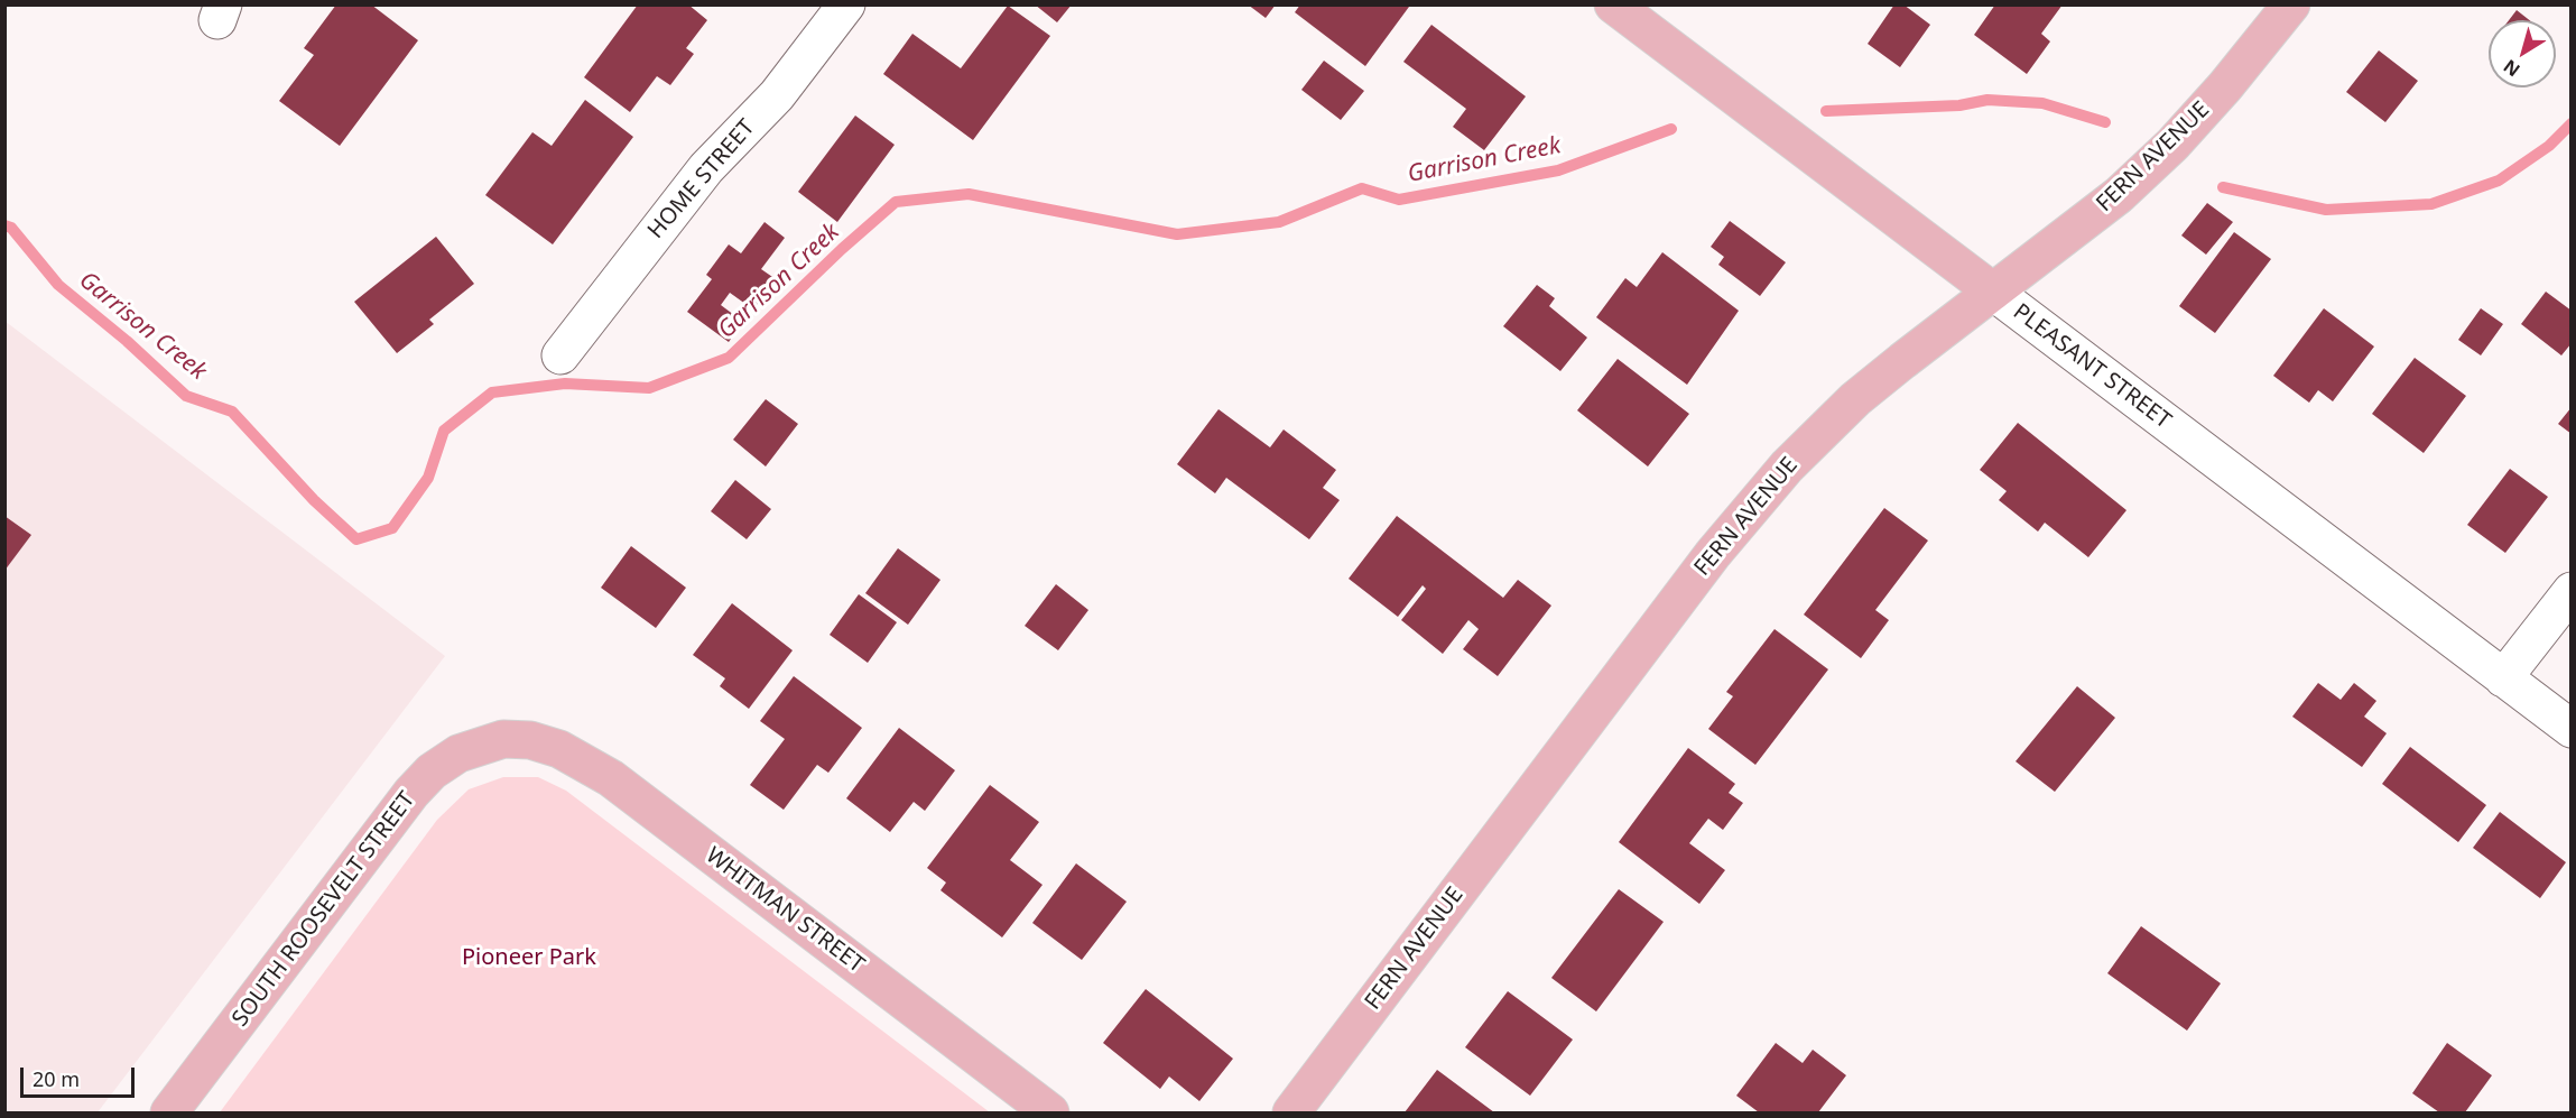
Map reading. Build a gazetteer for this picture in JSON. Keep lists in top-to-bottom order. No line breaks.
{"streets":{"main road":["FERN AVENUE","PLEASANT STREET","SOUTH ROOSEVELT STREET","WHITMAN STREET"],"street":["HOME STREET"]},"crossings":[["FERN AVENUE","PLEASANT STREET"],["SOUTH ROOSEVELT STREET","WHITMAN STREET"]],"water":["Garrison Creek"],"parks":["Pioneer Park"],"scale_bar":"20 m","north":"bottom left"}
